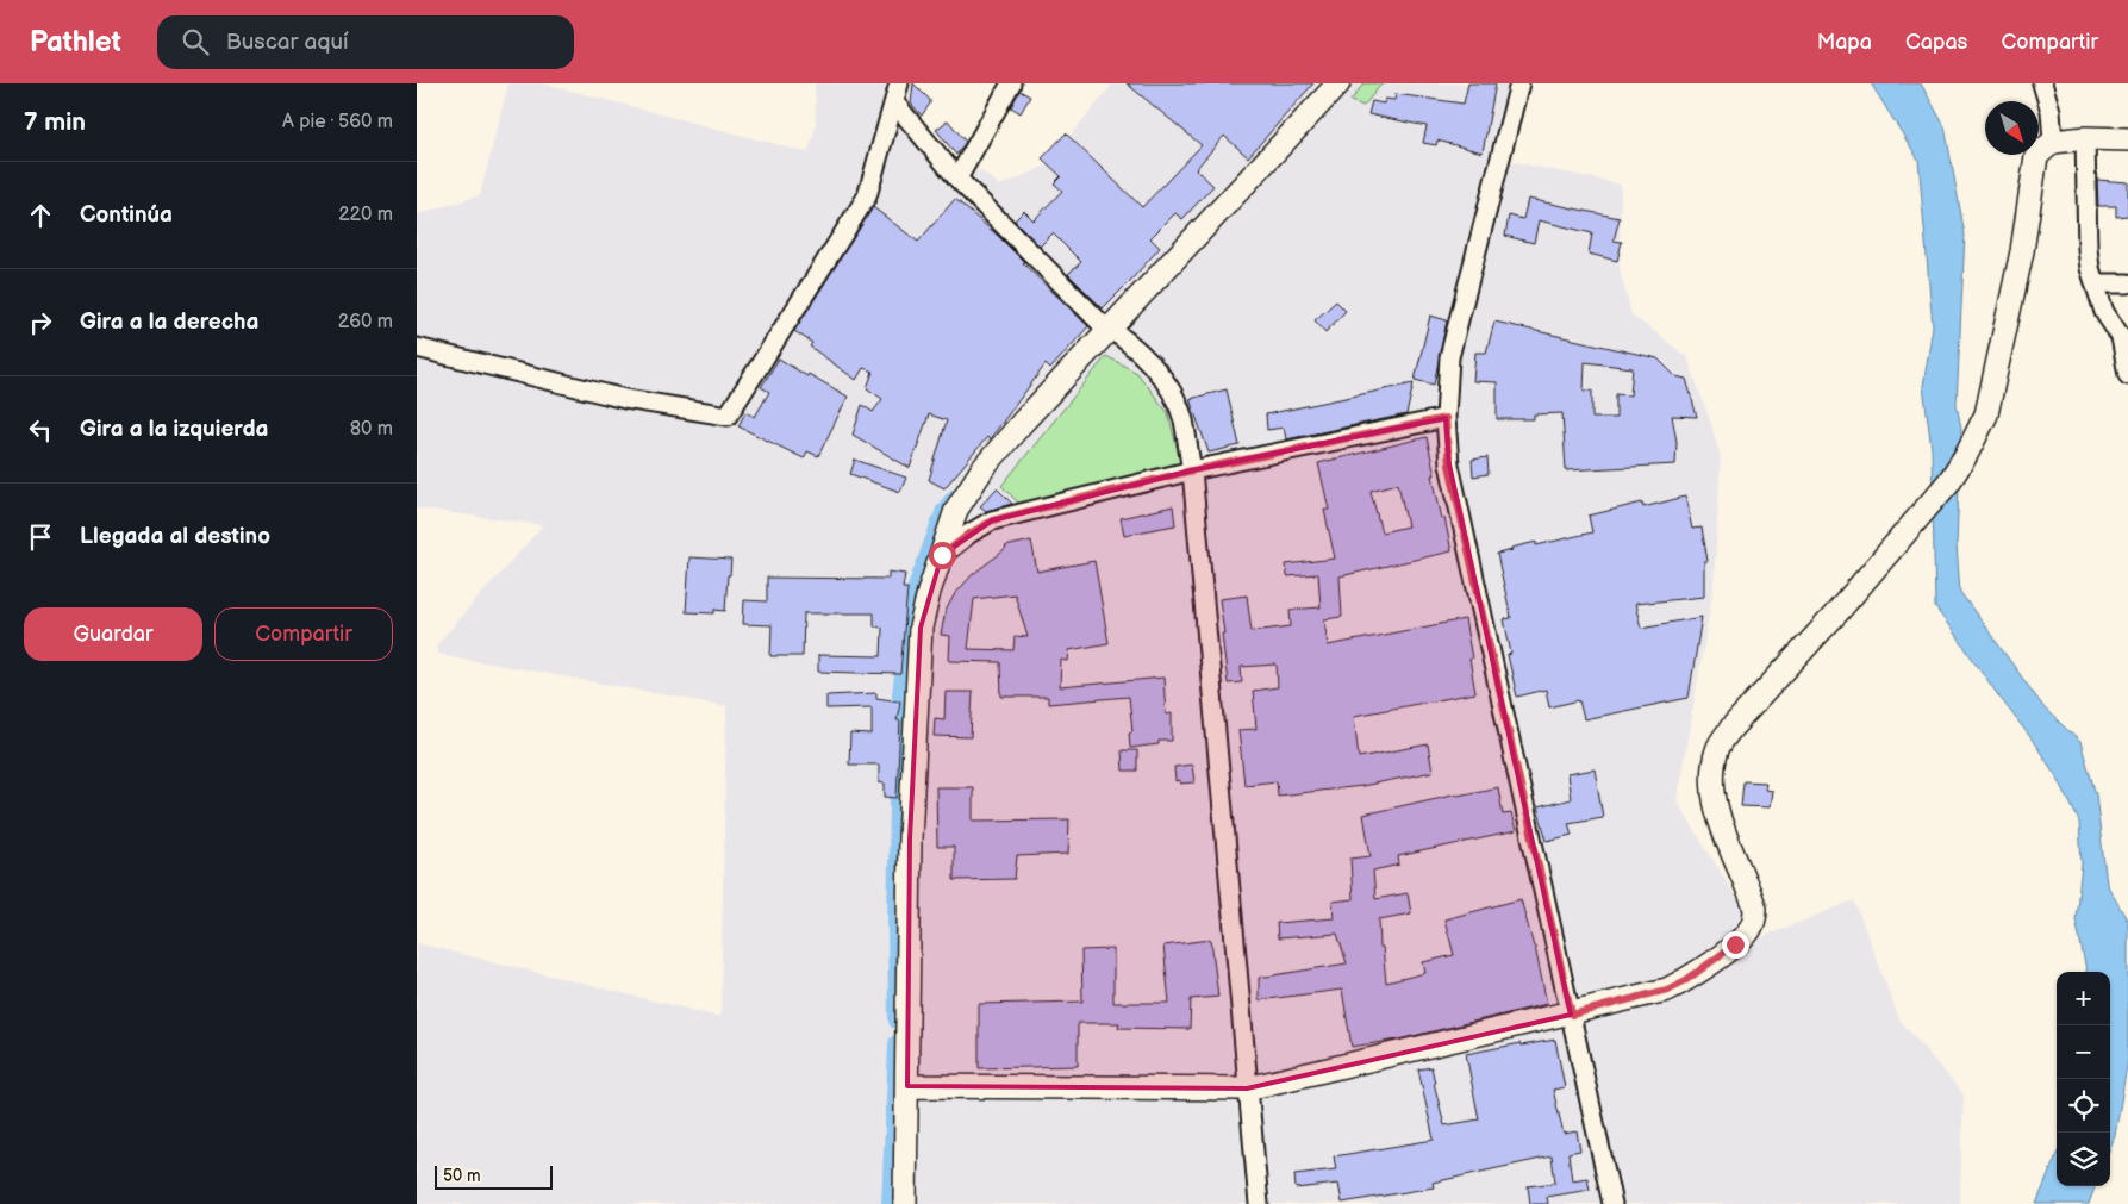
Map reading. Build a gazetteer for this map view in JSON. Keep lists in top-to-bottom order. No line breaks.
{"scale_bar":"50 m","north":"bottom right","page":{"header":"Pathlet","search":"Buscar aquí","nav":["Mapa","Capas","Compartir"],"heading":["7 min","A pie · 560 m"],"list":[["Continúa","220 m"],["Gira a la derecha","260 m"],["Gira a la izquierda","80 m"],"Llegada al destino"],"buttons":["Guardar","Compartir"],"map_buttons":["+","−"],"scale":"50 m"}}
